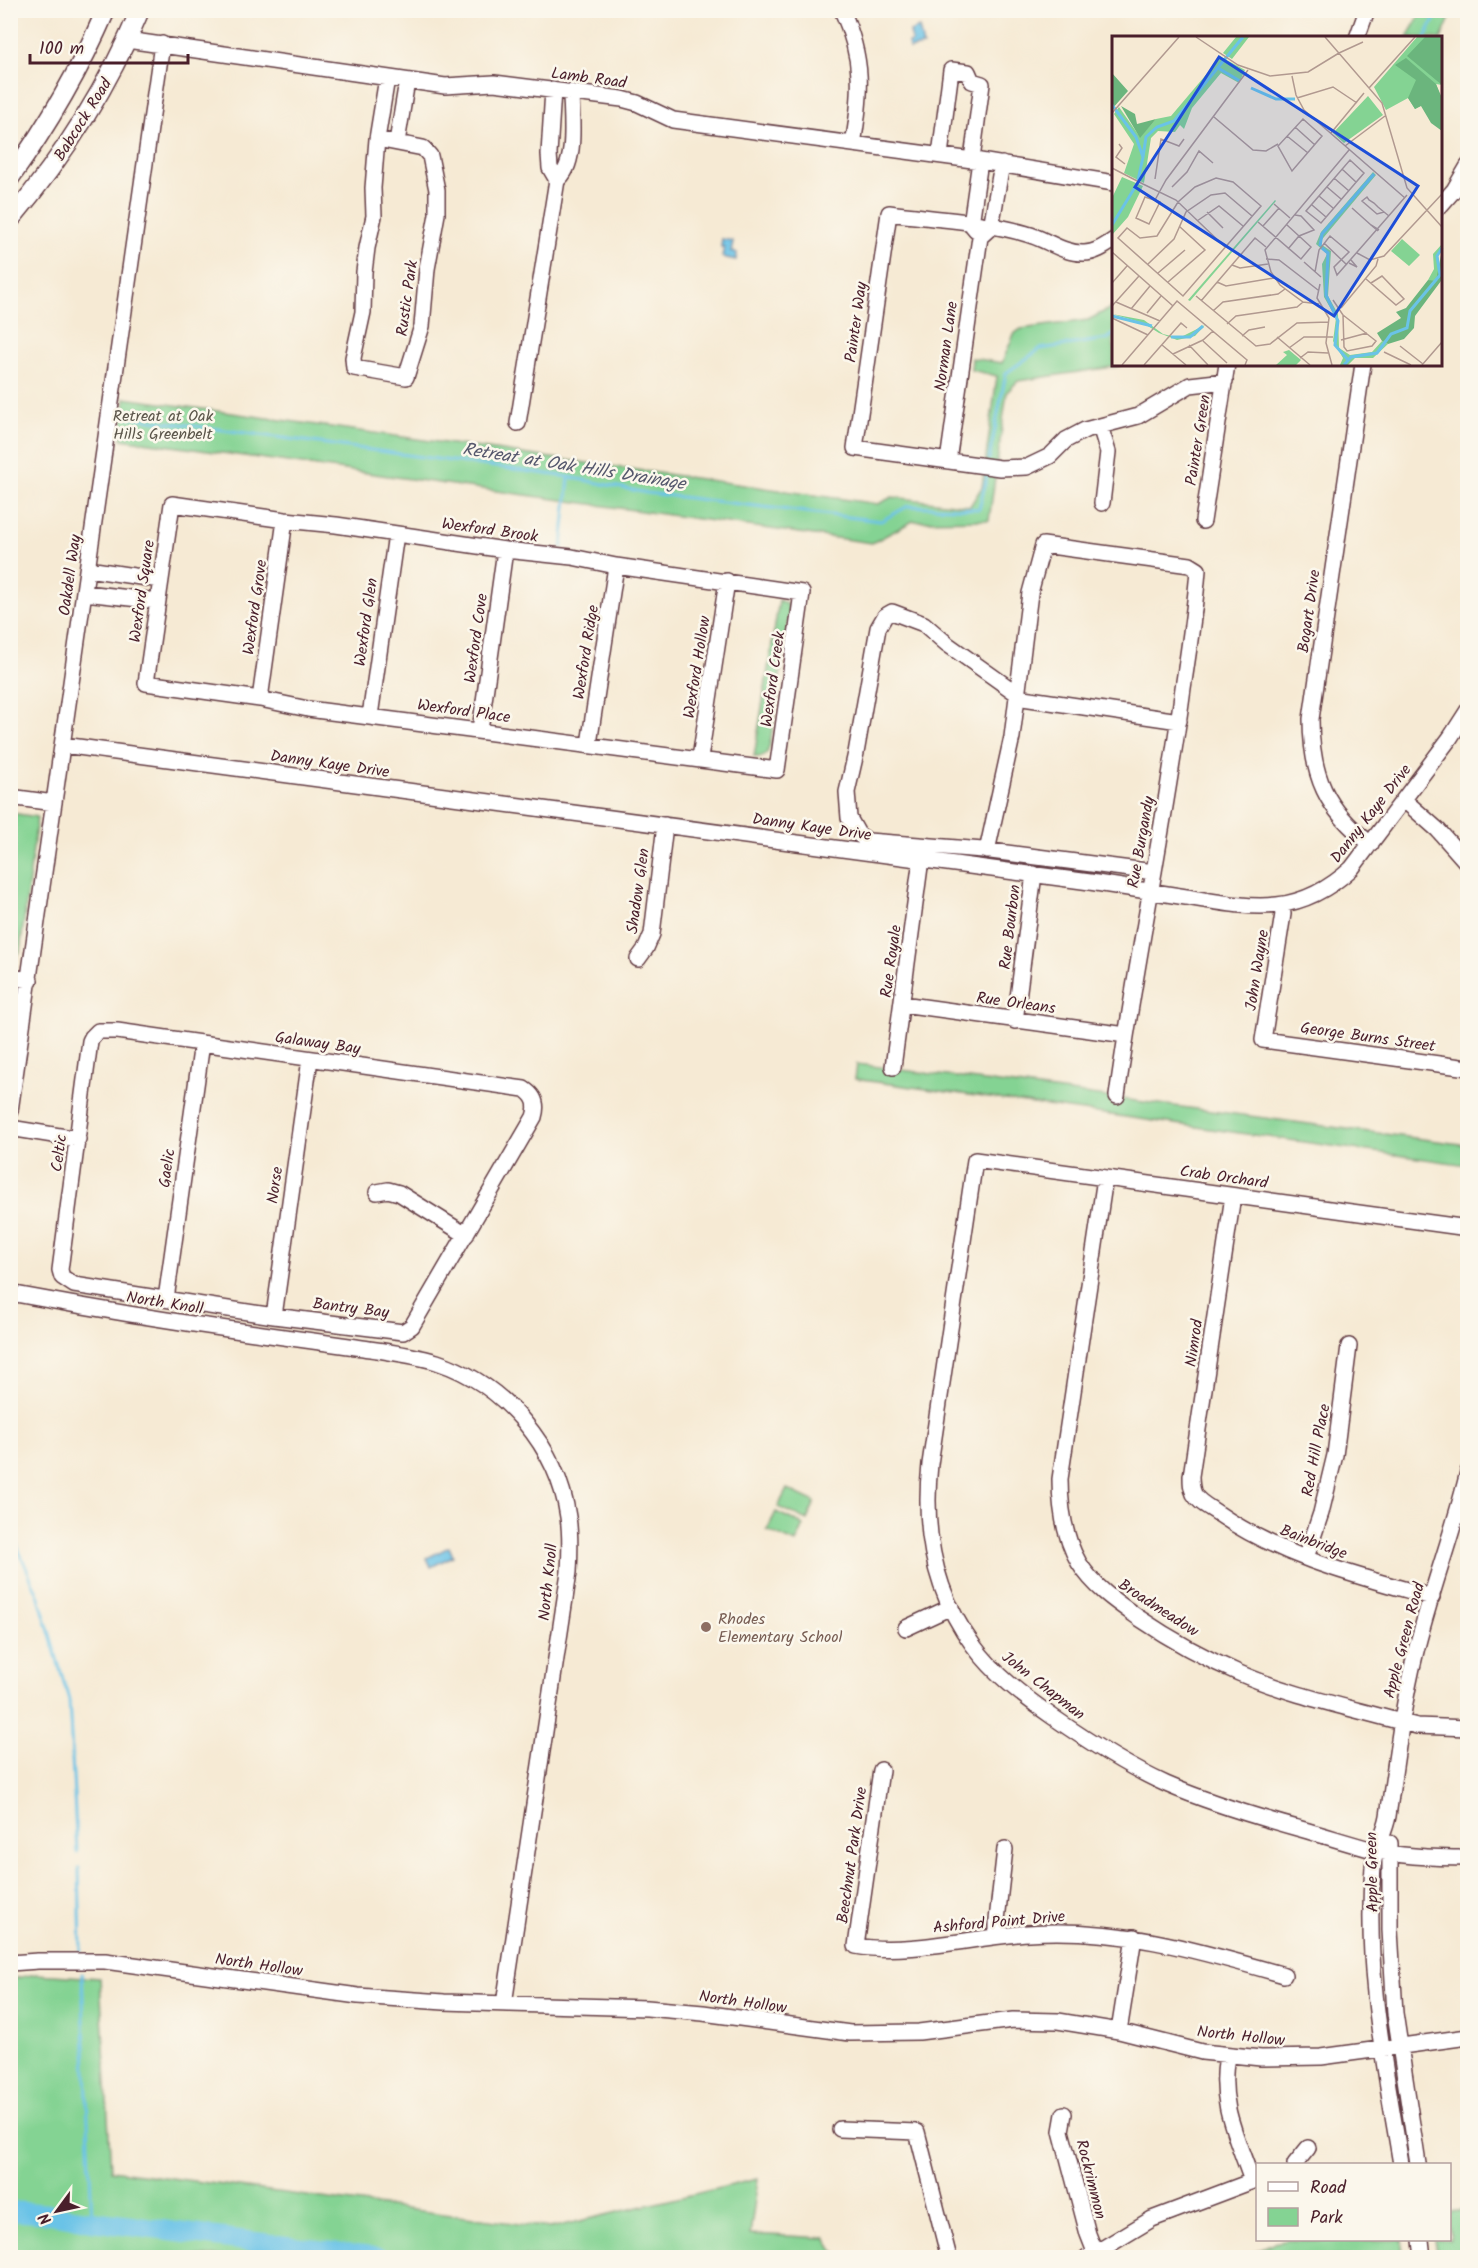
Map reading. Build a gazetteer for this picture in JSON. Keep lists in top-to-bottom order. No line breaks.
{"streets":{"main road":["Babcock Road"],"street":["Lamb Road","Rustic Park","Painter Way","Norman Lane","Painter Green","Wexford Brook","Oakdell Way","Wexford Square","Wexford Grove","Bogart Drive","Wexford Glen","Wexford Cove","Wexford Ridge","Wexford Hollow","Wexford Creek","Wexford Place","Danny Kaye Drive","Rue Burgandy","Shadow Glen","Rue Bourbon","Rue Royale","John Wayne","Rue Orleans","George Burns Street","Galaway Bay","Celtic","Gaelic","Crab Orchard","Norse","North Knoll","Bantry Bay","Nimrod","Red Hill Place","Bainbridge","Broadmeadow","Apple Green Road","John Chapman","Beechnut Park Drive","Apple Green","Ashford Point Drive","North Hollow","Rockrimmon"]},"crossings":[["Lamb Road","Babcock Road"],["Lamb Road","Rustic Park"],["Lamb Road","Norman Lane"],["Lamb Road","Oakdell Way"],["Painter Way","Norman Lane"],["Painter Way","Painter Green"],["Wexford Brook","Wexford Square"],["Wexford Brook","Wexford Grove"],["Wexford Brook","Wexford Glen"],["Wexford Brook","Wexford Cove"],["Wexford Brook","Wexford Ridge"],["Wexford Brook","Wexford Hollow"],["Wexford Brook","Wexford Creek"],["Oakdell Way","Danny Kaye Drive"],["Wexford Square","Wexford Place"],["Wexford Grove","Wexford Place"],["Bogart Drive","Danny Kaye Drive"],["Wexford Glen","Wexford Place"],["Wexford Cove","Wexford Place"],["Wexford Ridge","Wexford Place"],["Wexford Hollow","Wexford Place"],["Wexford Creek","Wexford Place"],["Danny Kaye Drive","Rue Burgandy"],["Danny Kaye Drive","Shadow Glen"],["Danny Kaye Drive","Rue Bourbon"],["Danny Kaye Drive","Rue Royale"],["Danny Kaye Drive","John Wayne"],["Rue Burgandy","Rue Orleans"],["Rue Bourbon","Rue Orleans"],["Rue Royale","Rue Orleans"],["John Wayne","George Burns Street"],["Galaway Bay","Celtic"],["Galaway Bay","Gaelic"],["Galaway Bay","Norse"],["Galaway Bay","Bantry Bay"],["Celtic","Bantry Bay"],["Gaelic","Bantry Bay"],["Crab Orchard","Nimrod"],["Crab Orchard","Broadmeadow"],["Crab Orchard","John Chapman"],["Norse","Bantry Bay"],["North Knoll","North Hollow"],["Nimrod","Bainbridge"],["Red Hill Place","Bainbridge"],["Bainbridge","Apple Green Road"],["Broadmeadow","Apple Green Road"],["Apple Green Road","Apple Green"],["John Chapman","Apple Green"],["Beechnut Park Drive","Ashford Point Drive"],["Apple Green","North Hollow"]],"water":["Retreat at Oak Hills Drainage"],"parks":["Retreat at Oak Hills Greenbelt"],"places":["Rhodes Elementary School"],"legend":["Road","Park"],"scale_bar":"100 m","north":"bottom left"}
